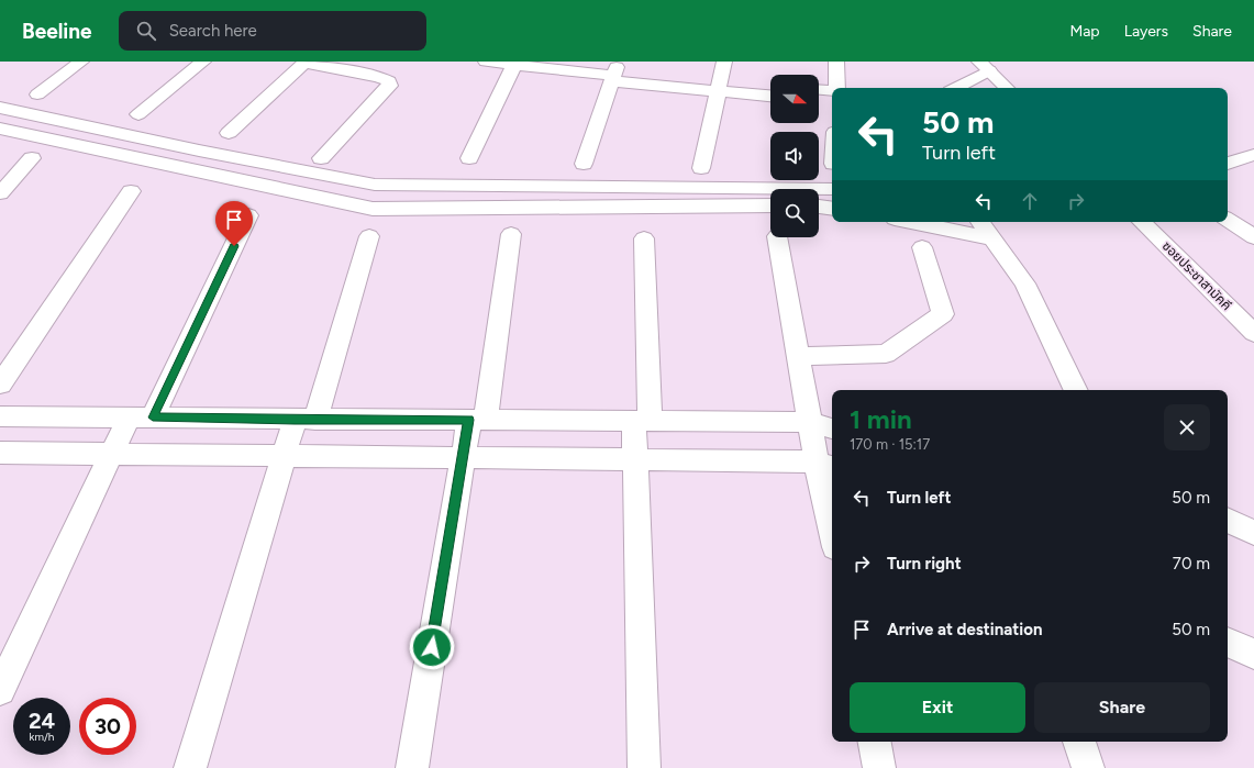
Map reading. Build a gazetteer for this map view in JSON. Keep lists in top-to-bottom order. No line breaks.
{"streets":{"street":["ซอยประชาสามัคคี"]},"north":"right","page":{"header":"Beeline","search":"Search here","nav":["Map","Layers","Share"],"turn":["50 m","Turn left"],"heading":["1 min","170 m · 15:17"],"list":[{"name":"Turn left","value":"50 m"},{"name":"Turn right","value":"70 m"},{"name":"Arrive at destination","value":"50 m"}],"buttons":["Exit","Share"],"speed":"24 km/h","limit":"30"}}
